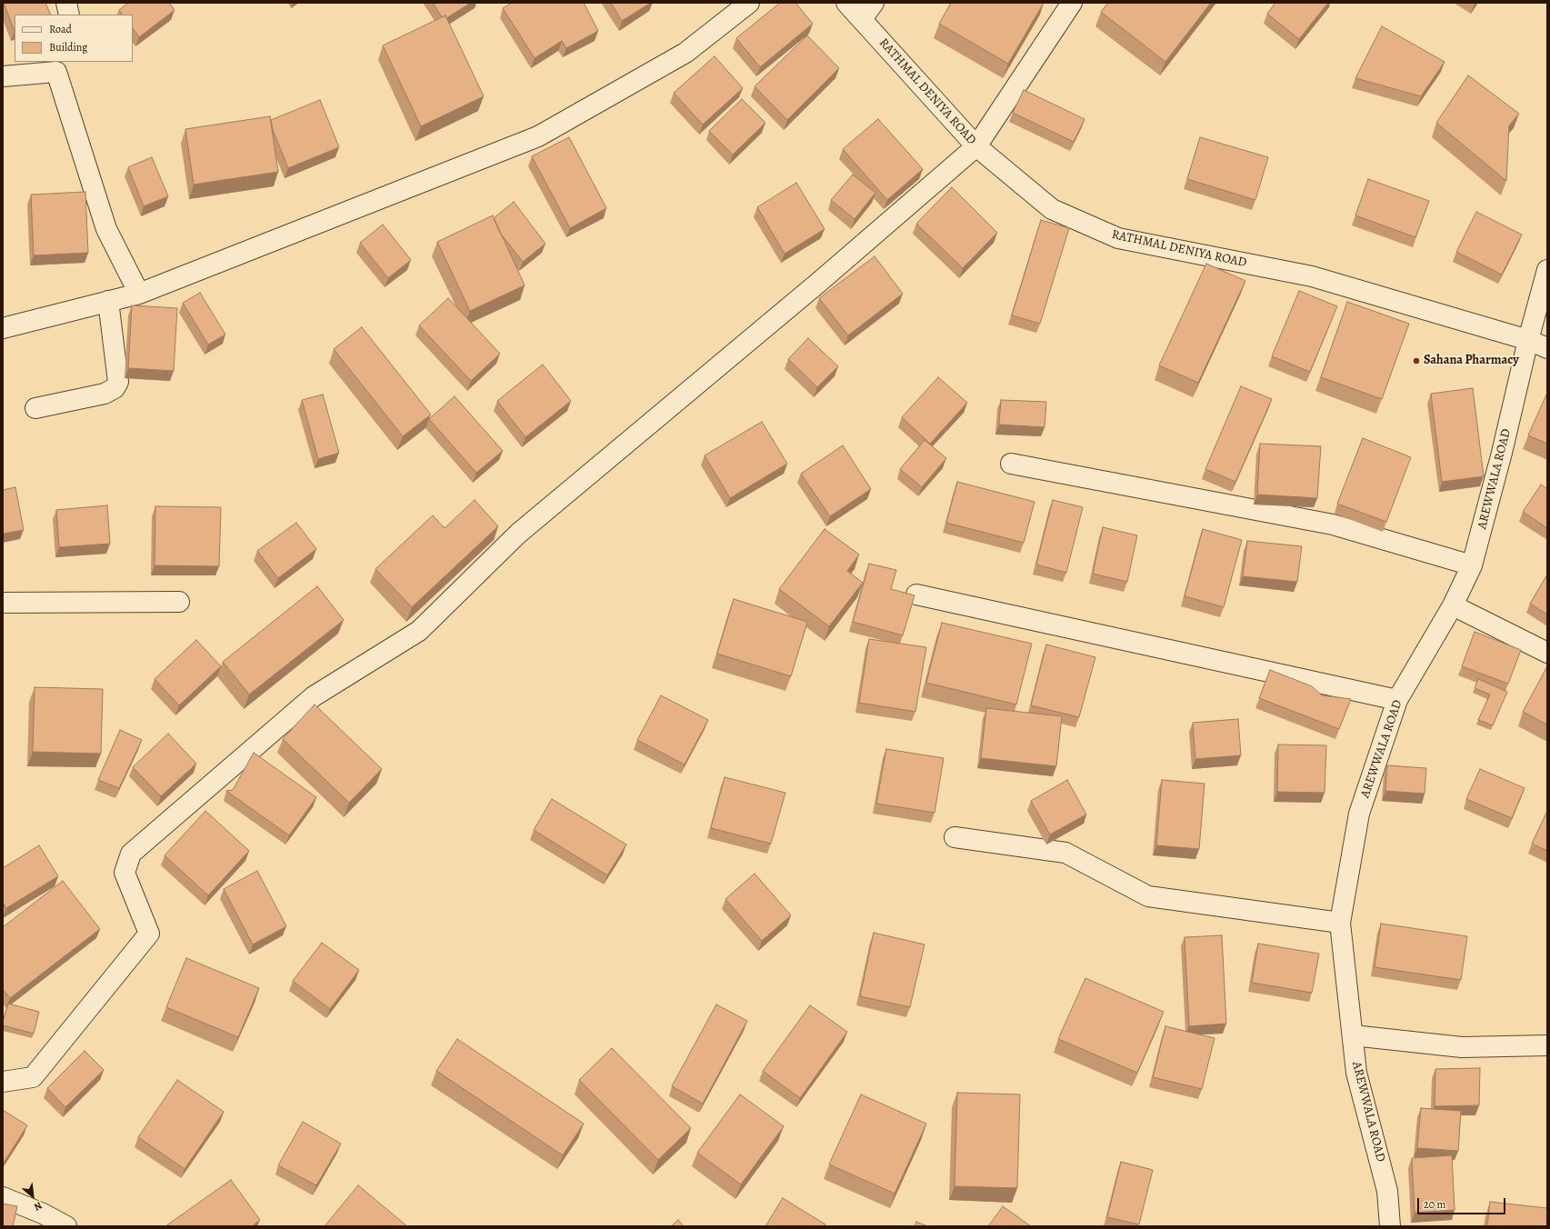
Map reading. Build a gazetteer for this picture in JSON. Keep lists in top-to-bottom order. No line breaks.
{"streets":{"street":["RATHMAL DENIYA ROAD","AREWWALA ROAD"]},"crossings":[["RATHMAL DENIYA ROAD","AREWWALA ROAD"]],"places":["Sahana Pharmacy"],"legend":["Road","Building"],"scale_bar":"20 m","north":"bottom right"}
